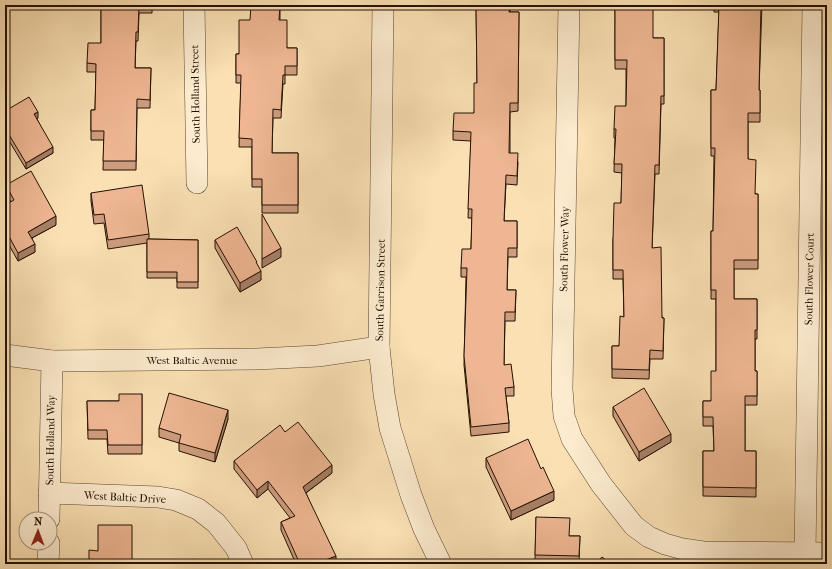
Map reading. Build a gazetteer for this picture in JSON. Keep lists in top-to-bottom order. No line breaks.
{"streets":{"street":["South Holland Street","South Flower Way","South Flower Court","South Garrison Street","West Baltic Avenue","South Holland Way","West Baltic Drive"]},"crossings":[["South Flower Way","South Flower Court"],["South Garrison Street","West Baltic Avenue"],["West Baltic Avenue","South Holland Way"],["South Holland Way","West Baltic Drive"]],"north":"top"}
